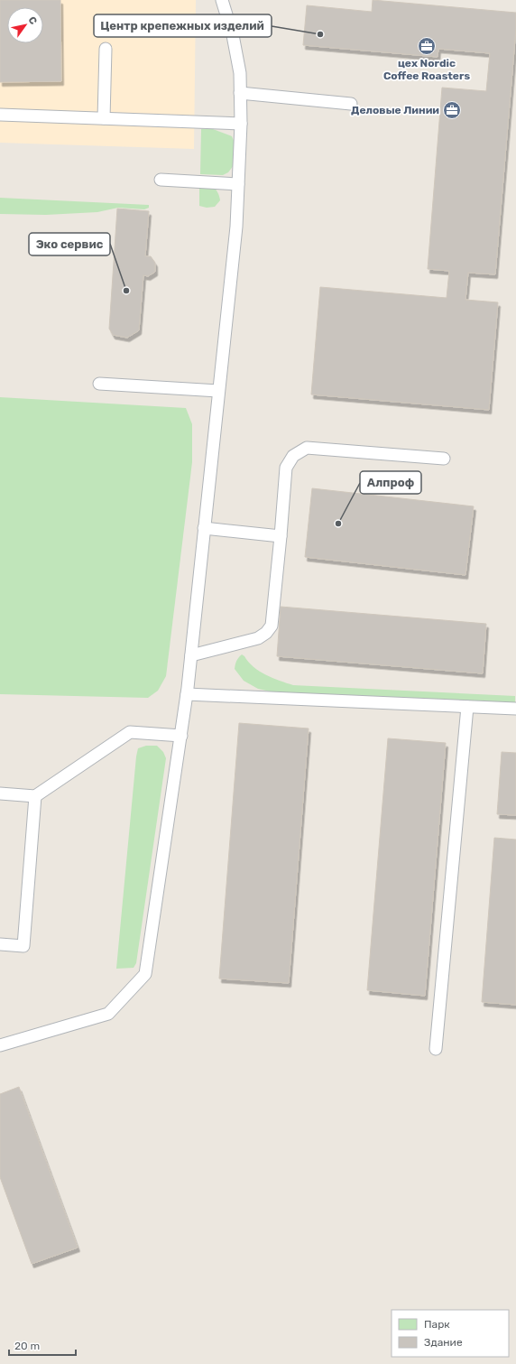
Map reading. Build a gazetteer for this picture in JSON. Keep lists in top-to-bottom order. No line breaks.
{"places":{"other":["Центр крепежных изделий","Эко сервис","Алпроф"],"office":["цех Nordic Coffee Roasters","Деловые Линии"]},"legend":["Парк","Здание"],"scale_bar":"20 m","north":"top right"}
